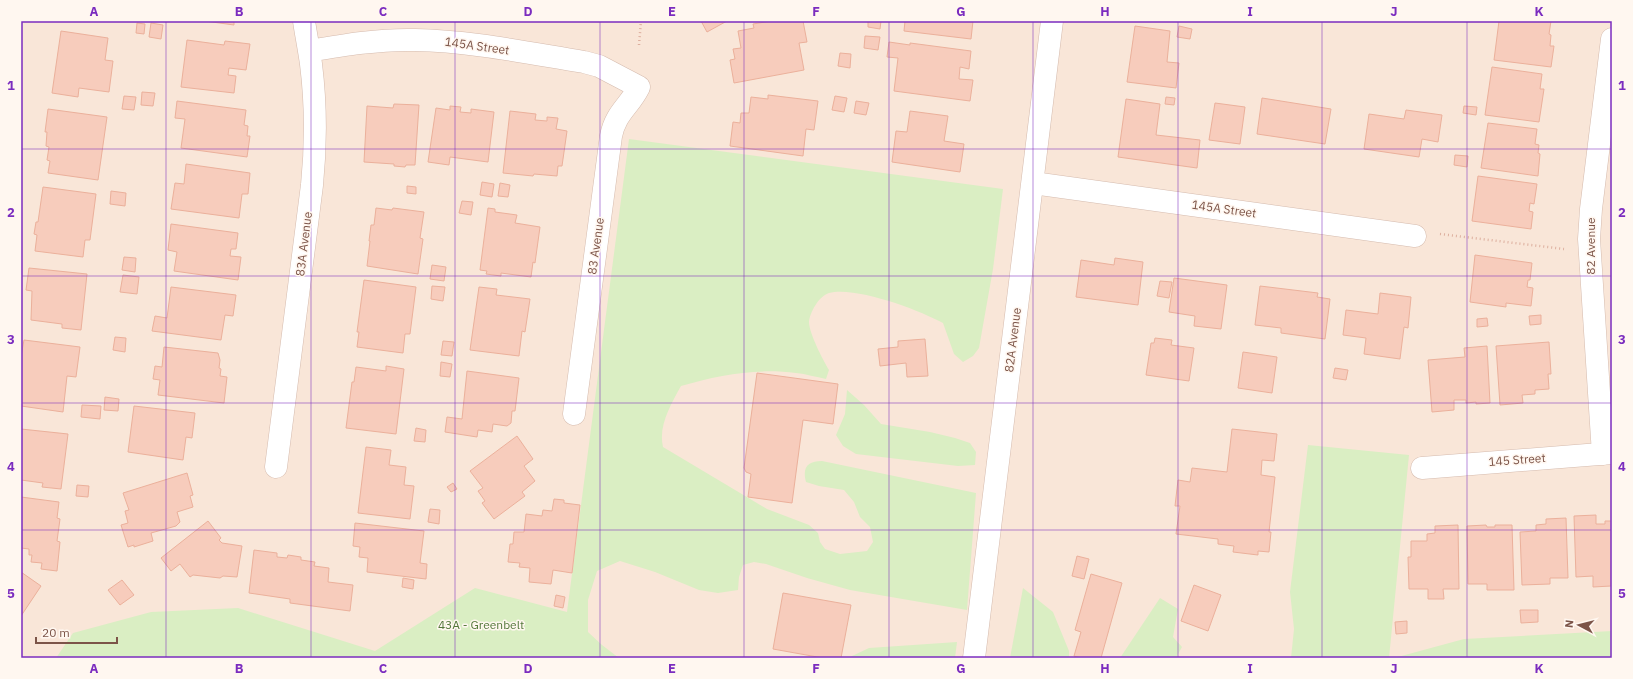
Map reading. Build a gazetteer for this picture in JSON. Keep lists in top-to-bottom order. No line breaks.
{"streets":{"street":["145A Street","83A Avenue","83 Avenue","82 Avenue","82A Avenue","145 Street"]},"crossings":[["145A Street","83A Avenue"],["145A Street","83 Avenue"],["145A Street","82A Avenue"],["82 Avenue","145 Street"]],"parks":["43A - Greenbelt"],"scale_bar":"20 m","north":"left","grid":{"columns":["A","B","C","D","E","F","G","H","I","J","K"],"rows":["1","2","3","4","5"]}}
